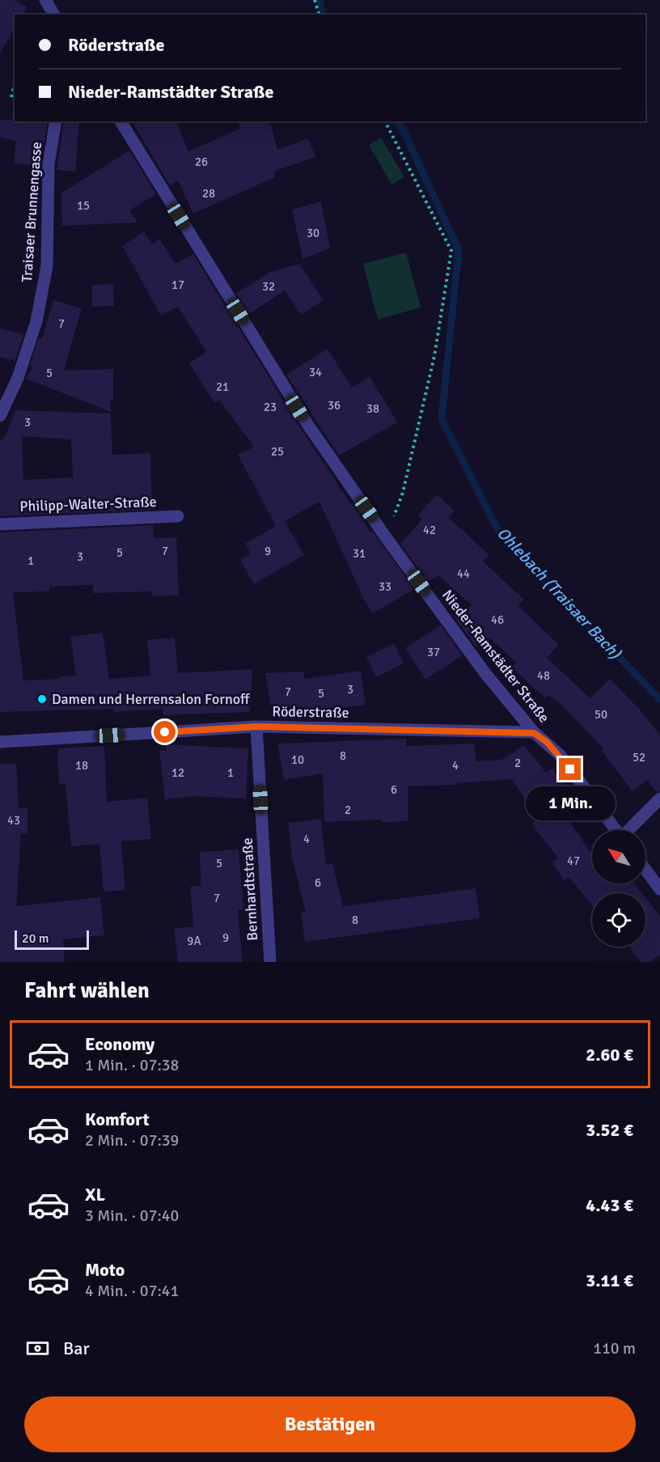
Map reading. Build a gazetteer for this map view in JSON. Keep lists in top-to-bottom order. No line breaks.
{"streets":{"street":["Traisaer Brunnengasse","Philipp-Walter-Straße","Nieder-Ramstädter Straße","Röderstraße","Bernhardtstraße"]},"crossings":[["Nieder-Ramstädter Straße","Röderstraße"],["Röderstraße","Bernhardtstraße"]],"water":["Ohlebach (Traisaer Bach)"],"places":["Damen und Herrensalon Fornoff"],"house_numbers":["26","28","15","30","17","32","7","34","5","21","36","23","38","3","25","42","7","9","5","31","3","1","44","33","46","37","48","3","7","5","50","8","52","10","2","18","4","12","1","6","2","43","4","47","5","6","7","8","9","9A"],"scale_bar":"20 m","north":"top left","page":{"banner":["Röderstraße","Nieder-Ramstädter Straße"],"bubble":"1 Min.","scale":"20 m","heading":"Fahrt wählen","list":[{"name":"Economy","note":"1 Min. · 07:38","value":"2.60 €"},{"name":"Komfort","note":"2 Min. · 07:39","value":"3.52 €"},{"name":"XL","note":"3 Min. · 07:40","value":"4.43 €"},{"name":"Moto","note":"4 Min. · 07:41","value":"3.11 €"}],"pay":["Bar","110 m"],"buttons":"Bestätigen"}}
